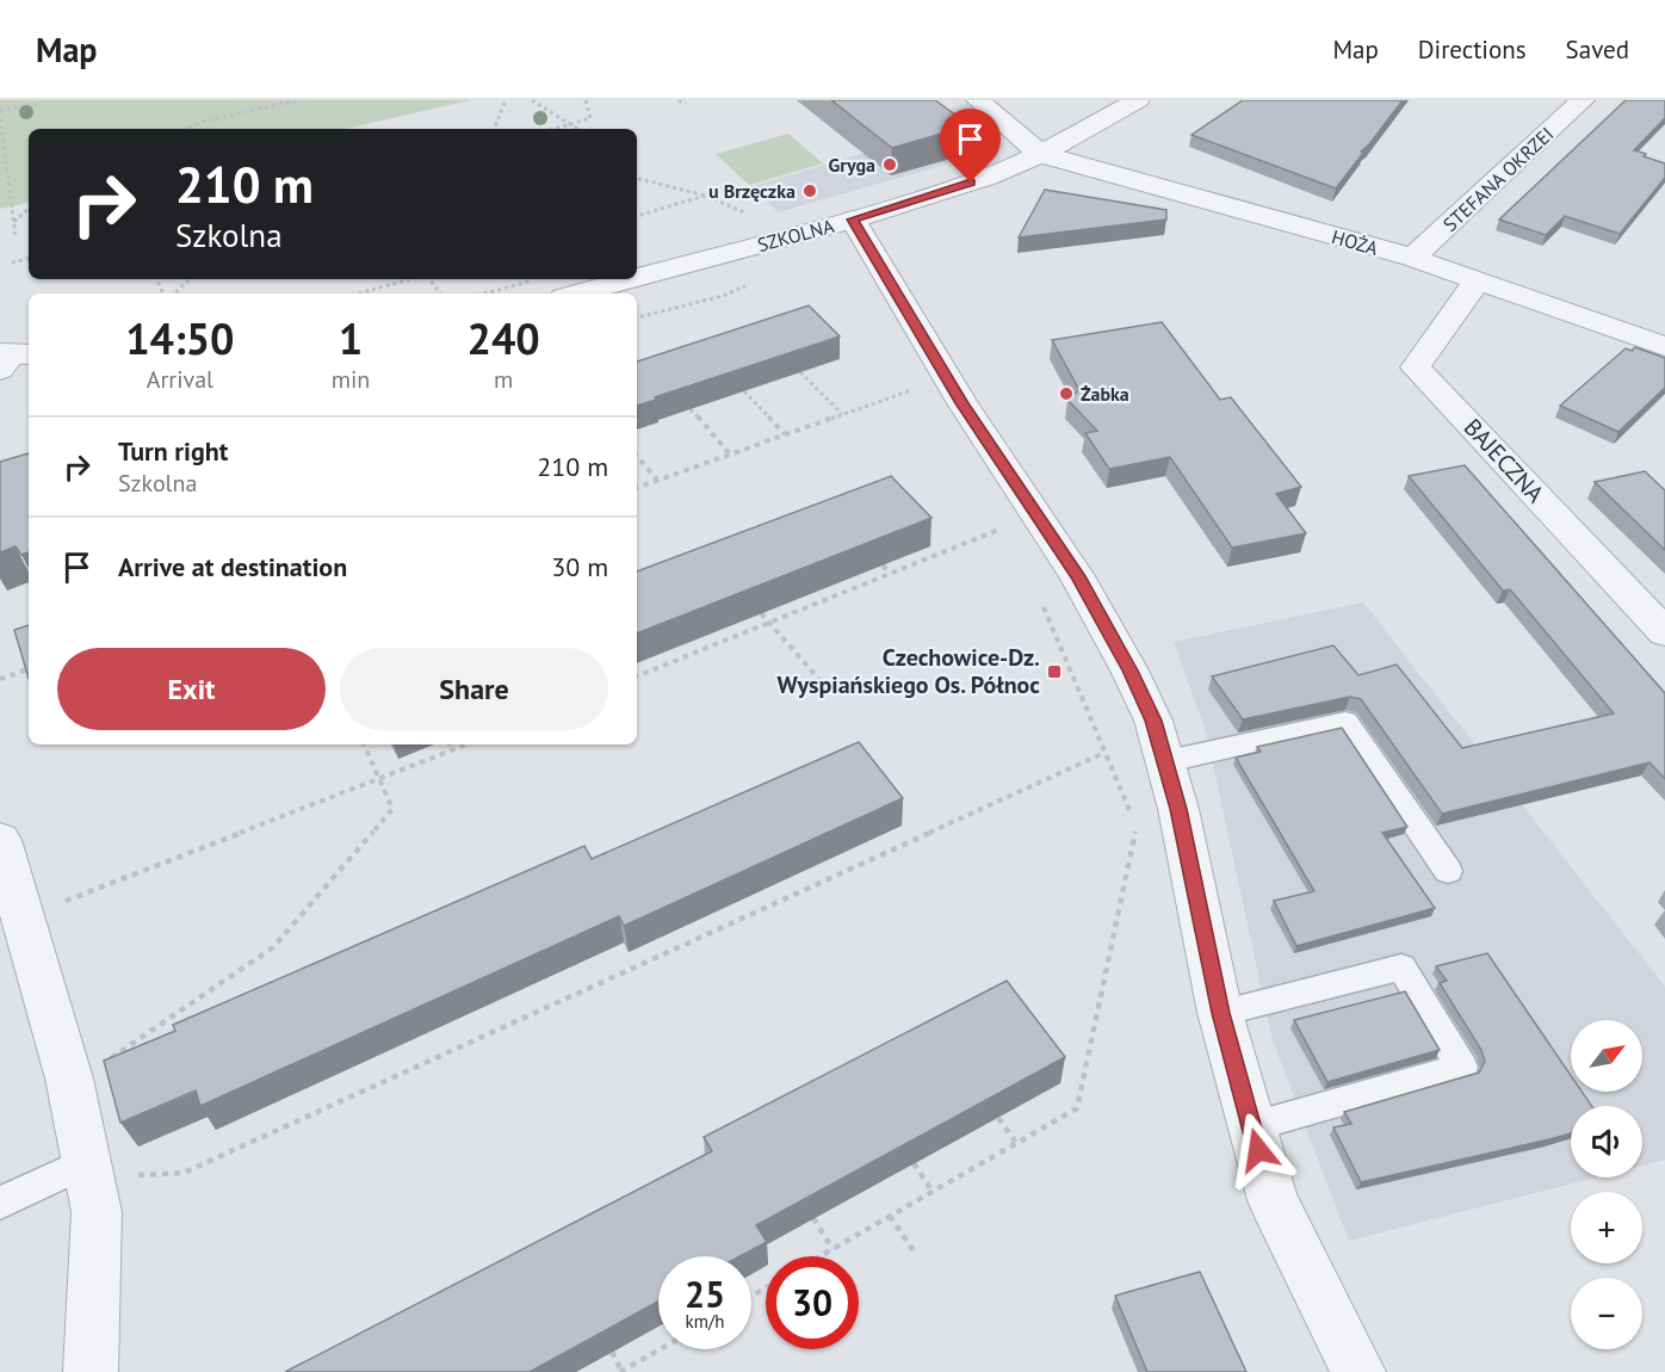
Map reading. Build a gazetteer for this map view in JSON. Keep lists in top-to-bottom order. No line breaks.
{"streets":{"street":["STEFANA OKRZEI","SZKOLNA","HOŻA","BAJECZNA"]},"crossings":[["STEFANA OKRZEI","HOŻA"],["SZKOLNA","HOŻA"],["HOŻA","BAJECZNA"]],"places":{"other":["Gryga","u Brzęczka","Żabka"],"transit":["Czechowice-Dz. Wyspiańskiego Os. Północ"]},"north":"top right","page":{"header":"Map","nav":["Map","Directions","Saved"],"turn":["210 m","Szkolna"],"eta":["14:50","Arrival","1","min","240","m"],"list":[{"name":"Turn right","note":"Szkolna","value":"210 m"},{"name":"Arrive at destination","value":"30 m"}],"buttons":["Exit","Share"],"map_buttons":["+","−"],"speed":"25 km/h","limit":"30"}}
